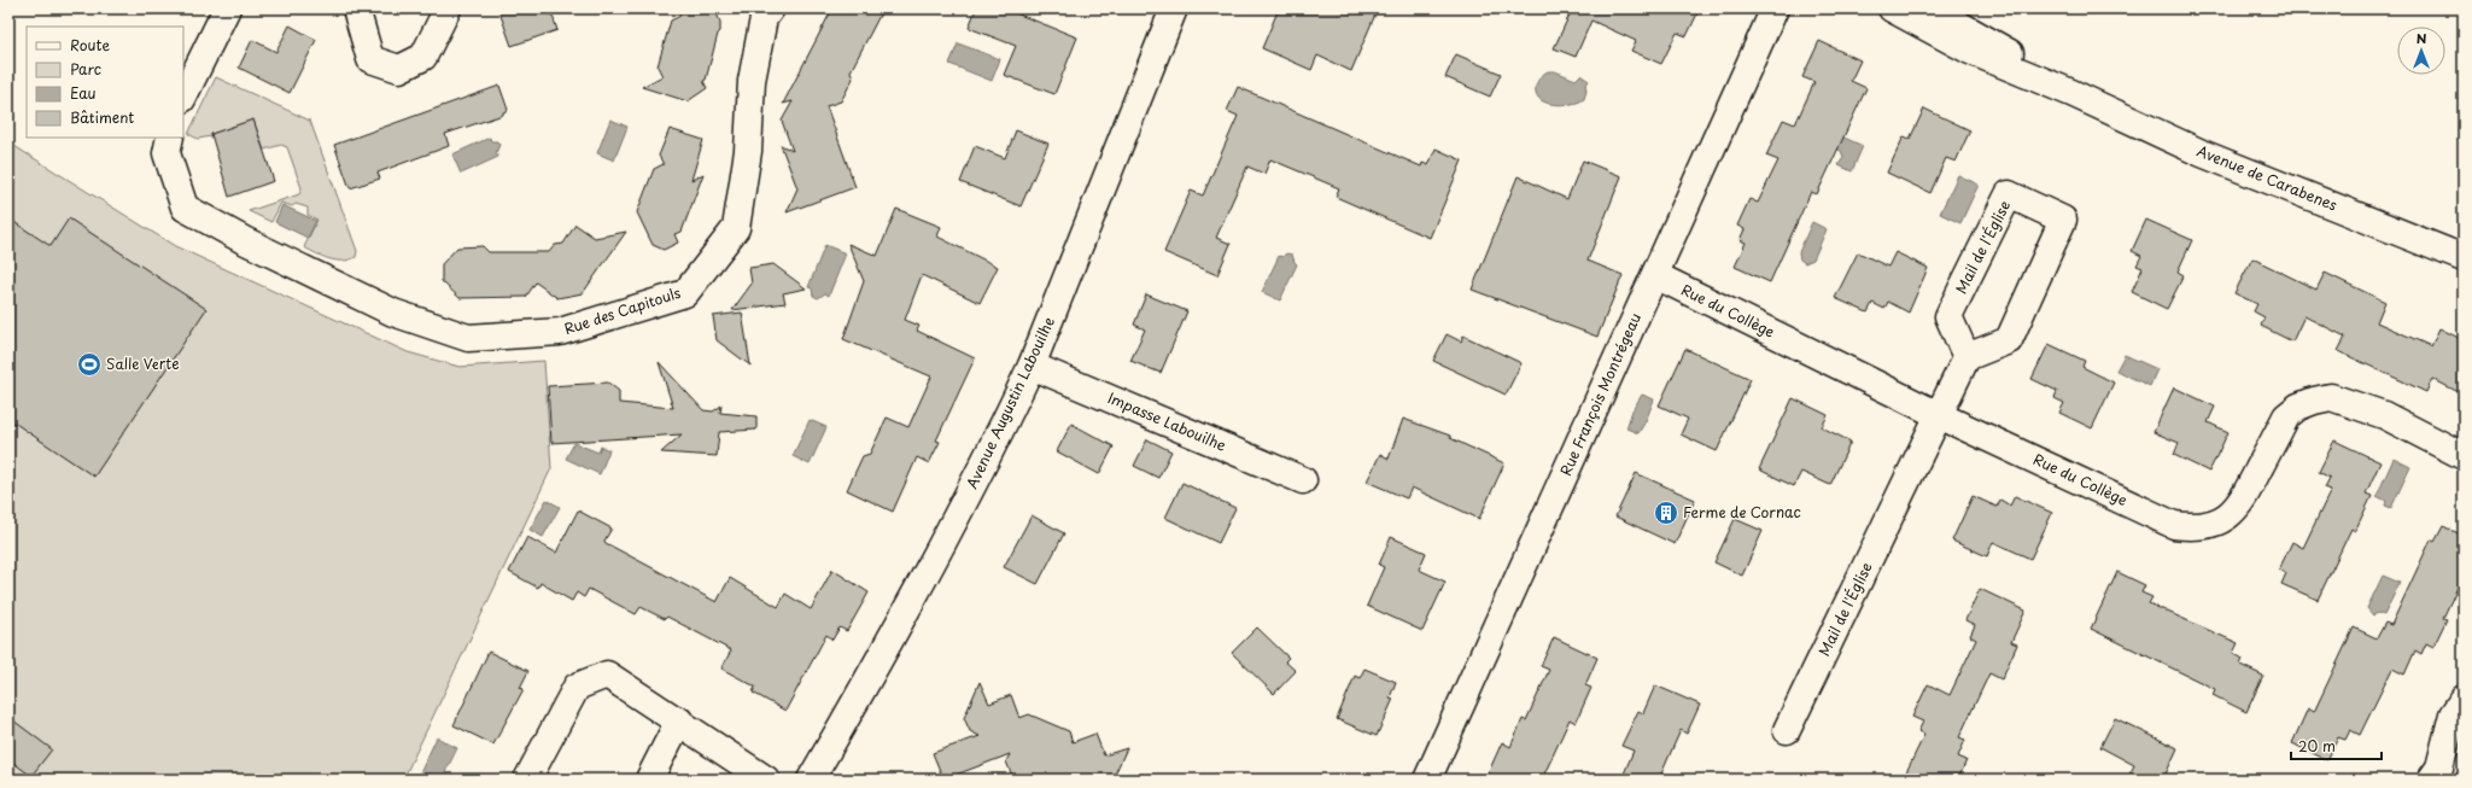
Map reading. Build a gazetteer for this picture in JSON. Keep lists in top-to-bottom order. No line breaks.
{"streets":{"street":["Avenue de Carabenes","Mail de l'Église","Rue des Capitouls","Rue du Collège","Rue François Montrégeau","Avenue Augustin Labouilhe","Impasse Labouilhe"]},"crossings":[["Mail de l'Église","Rue du Collège"],["Rue du Collège","Rue François Montrégeau"],["Avenue Augustin Labouilhe","Impasse Labouilhe"]],"places":{"sports":["Salle Verte"],"building":["Ferme de Cornac"]},"legend":["Route","Parc","Eau","Bâtiment"],"scale_bar":"20 m","north":"top"}
